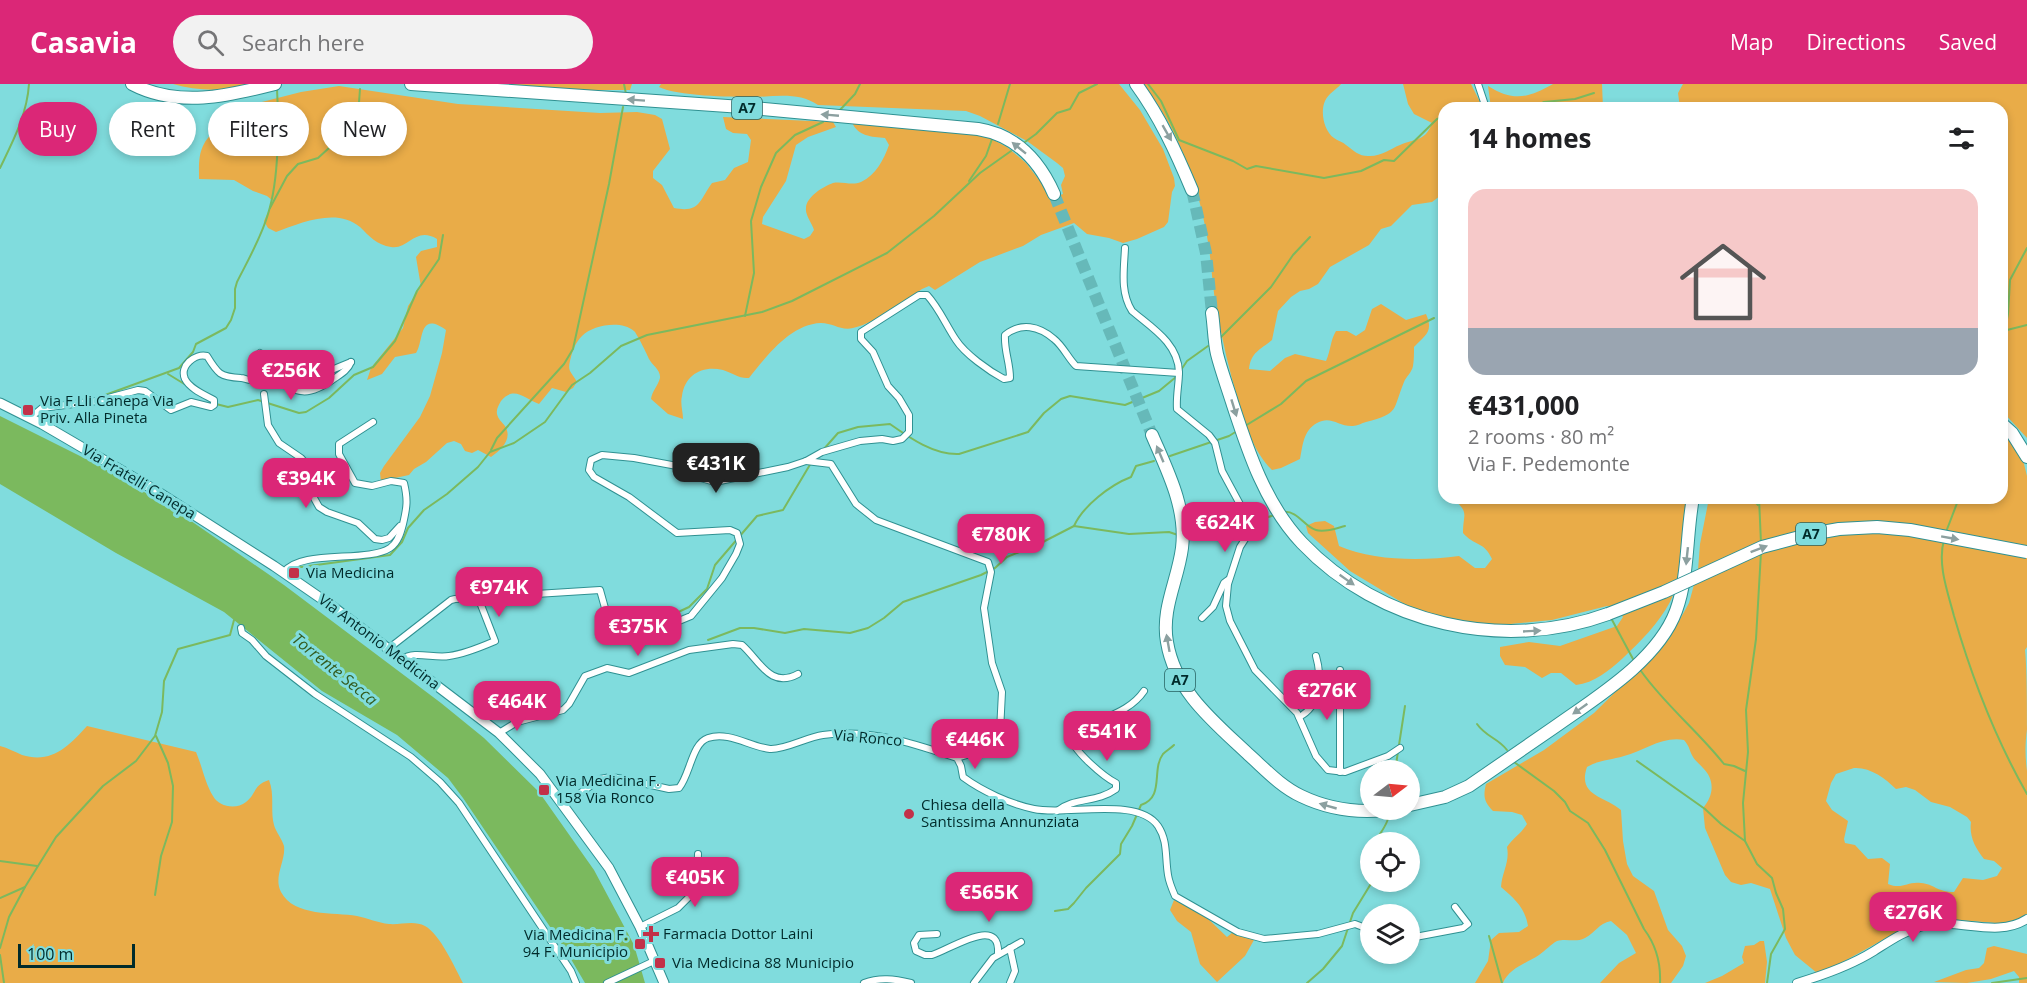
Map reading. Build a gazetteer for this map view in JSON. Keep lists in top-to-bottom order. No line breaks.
{"streets":{"highway":["A7"],"main road":["Via Fratelli Canepa","Via Antonio Medicina"],"street":["Via Ronco"]},"crossings":[["Via Fratelli Canepa","Via Antonio Medicina"],["Via Antonio Medicina","Via Ronco"]],"water":["Torrente Secca"],"places":{"transit":["Via F.Lli Canepa Via Priv. Alla Pineta","Via Medicina","Via Medicina F. 158 Via Ronco","Via Medicina F. 94 F. Municipio","Via Medicina 88 Municipio"],"other":["Chiesa della Santissima Annunziata"],"health":["Farmacia Dottor Laini"]},"scale_bar":"100 m","north":"right","page":{"header":"Casavia","search":"Search here","nav":["Map","Directions","Saved"],"chip":["Buy","Rent","Filters","New"],"heading":"14 homes","list":[{"name":"€431,000","note":"2 rooms · 80 m² · Via F. Pedemonte"}],"price":["€256K","€431K","€394K","€624K","€780K","€974K","€375K","€276K","€464K","€541K","€446K","€405K","€565K","€276K"],"scale":"100 m"}}
